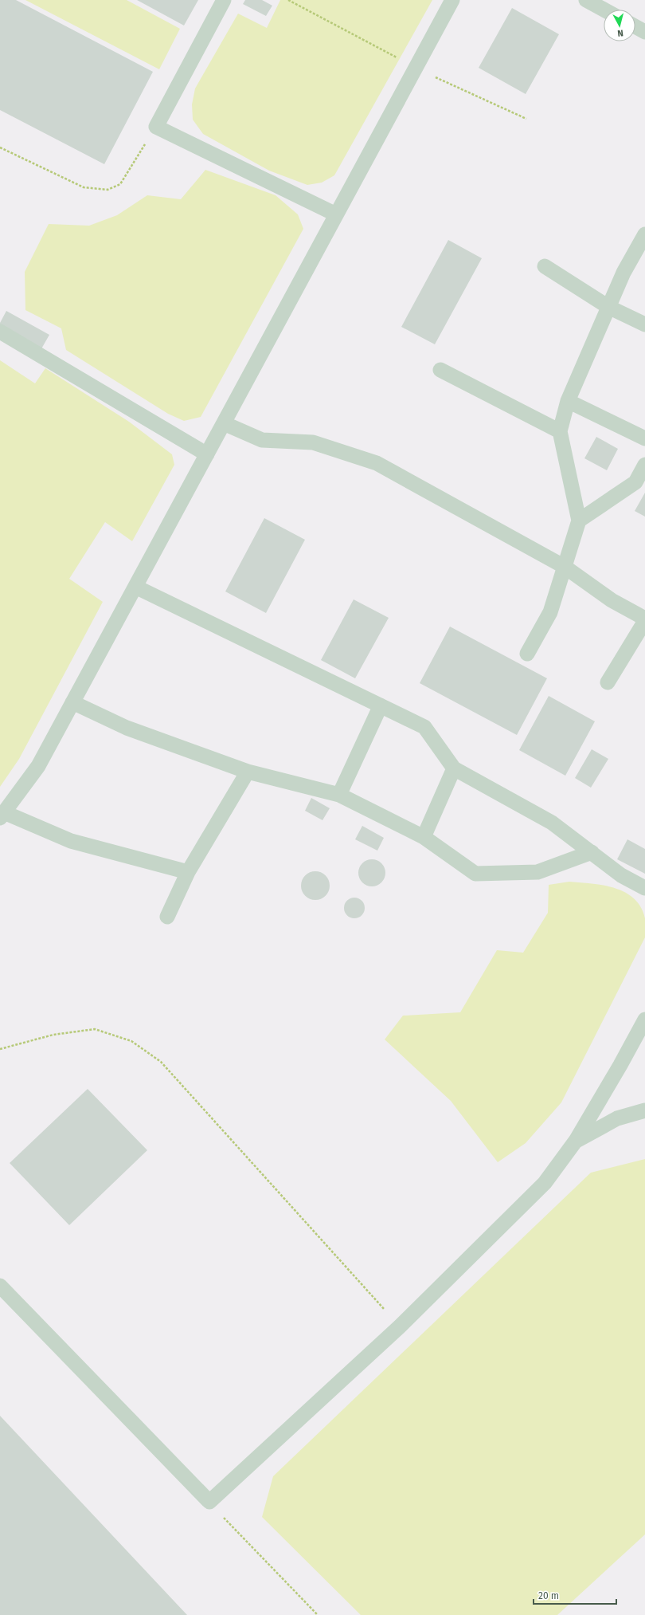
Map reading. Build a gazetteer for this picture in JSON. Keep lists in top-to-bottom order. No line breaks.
{"scale_bar":"20 m","north":"bottom"}
